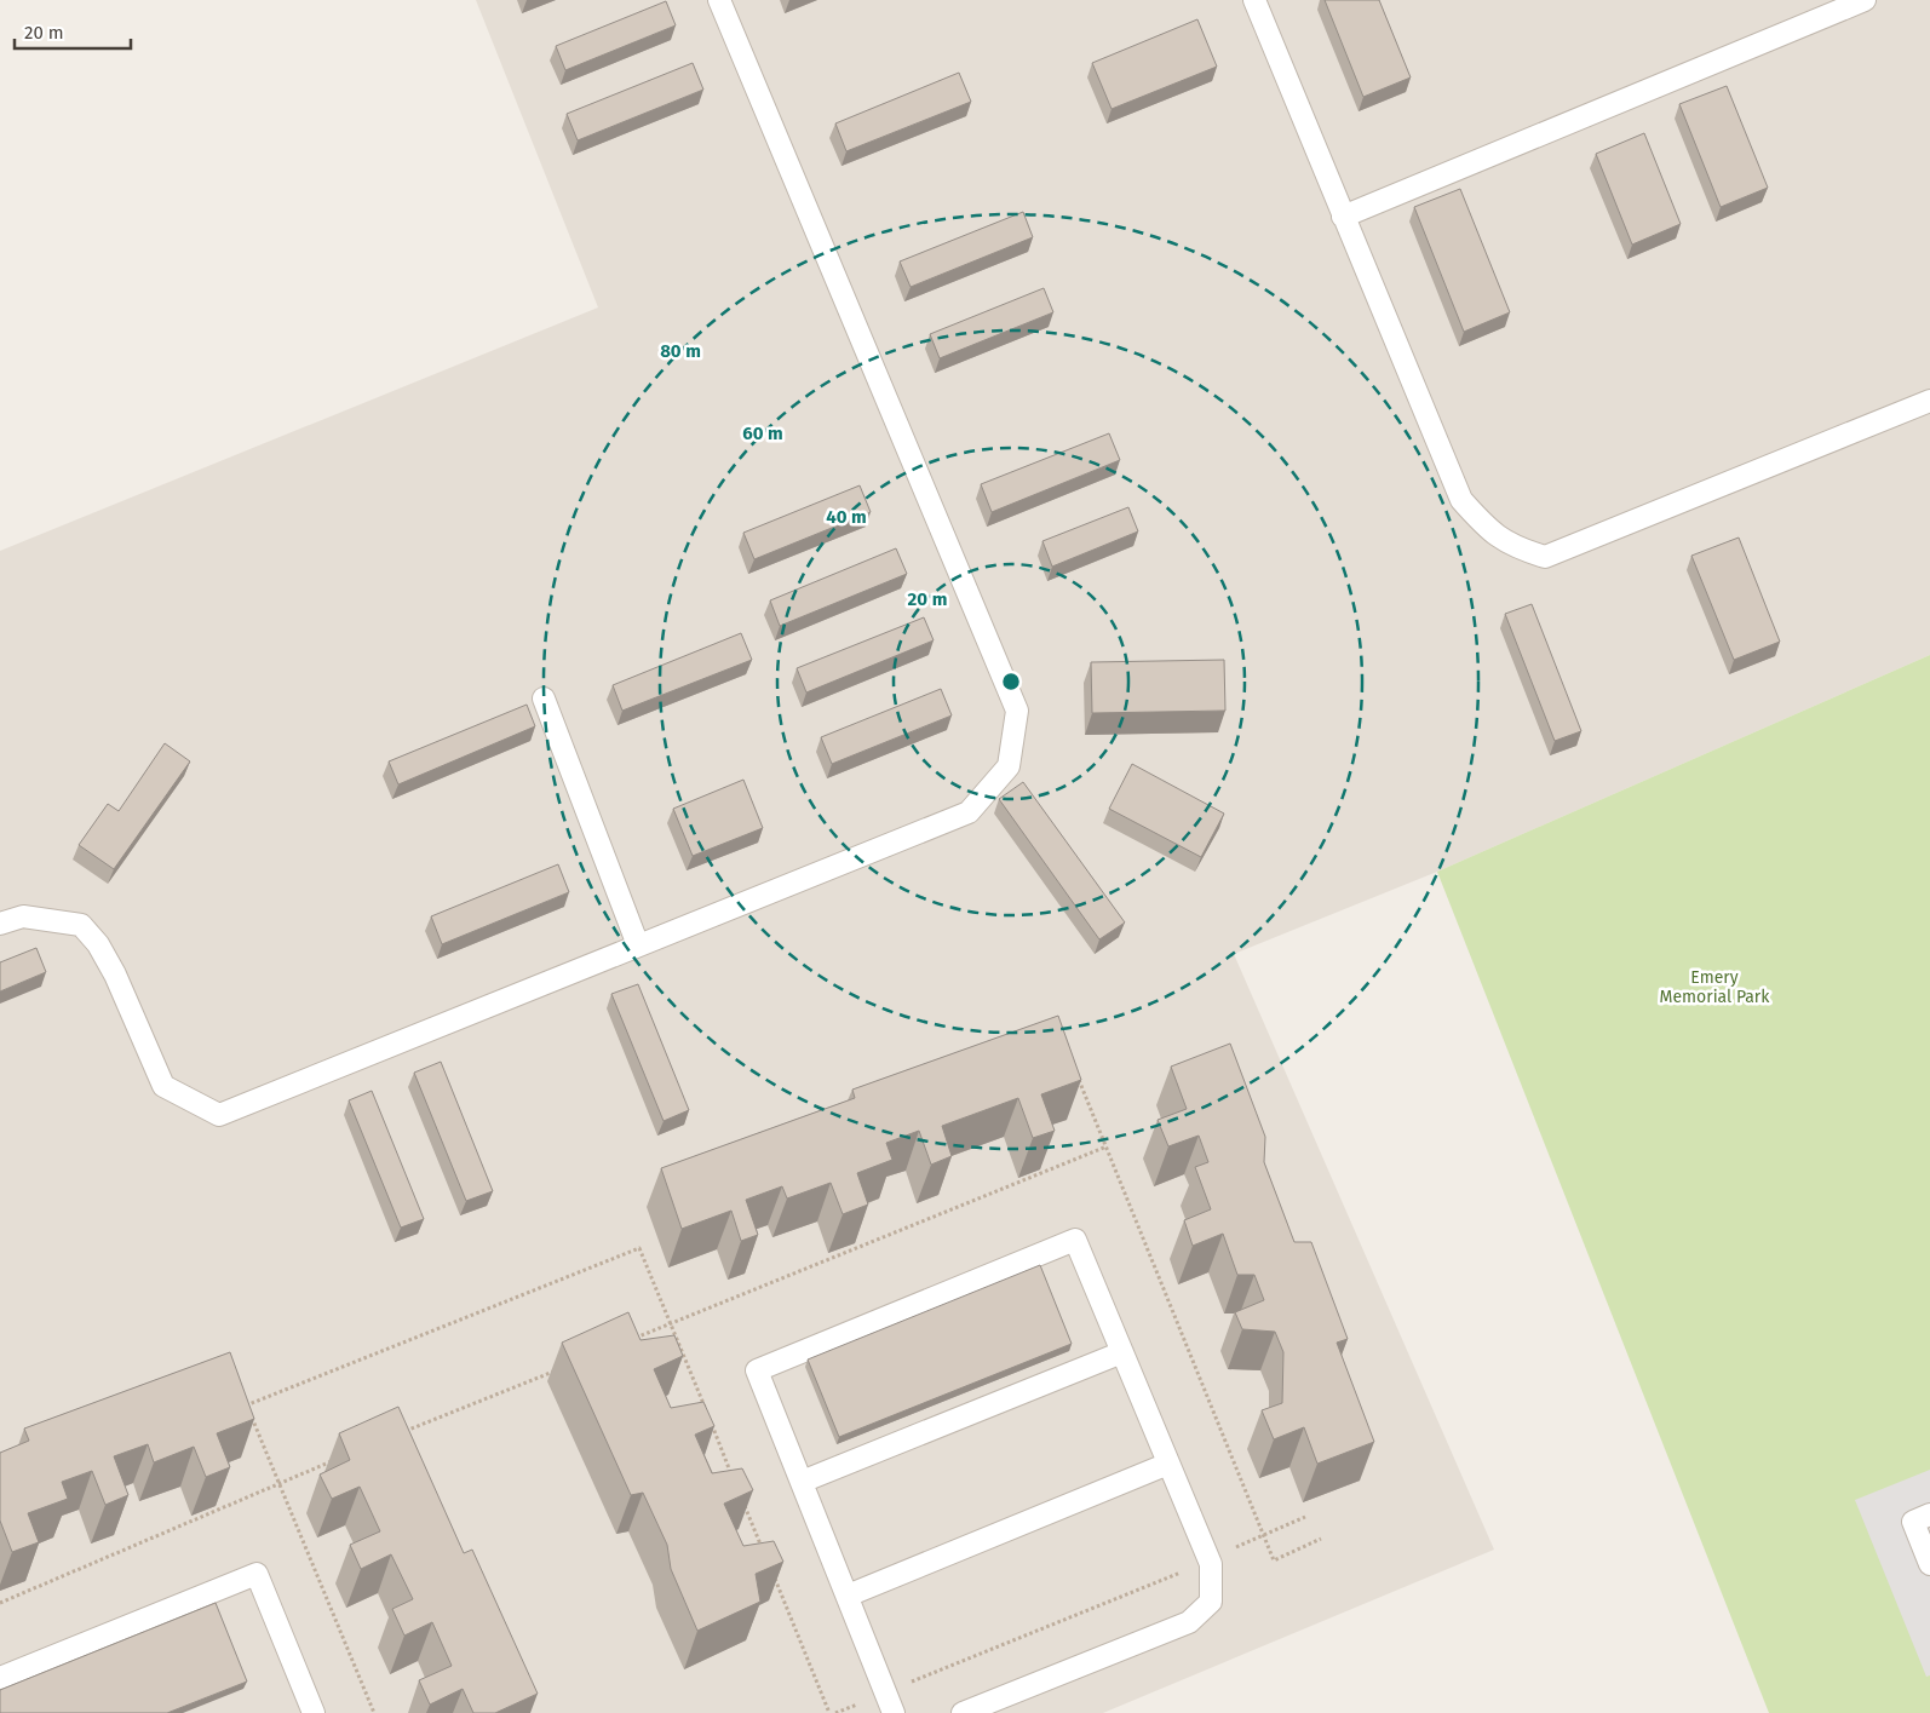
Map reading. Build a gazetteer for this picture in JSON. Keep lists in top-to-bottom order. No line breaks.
{"parks":["Emery Memorial Park"],"scale_bar":"20 m","rings":["80 m","60 m","40 m","20 m"]}
